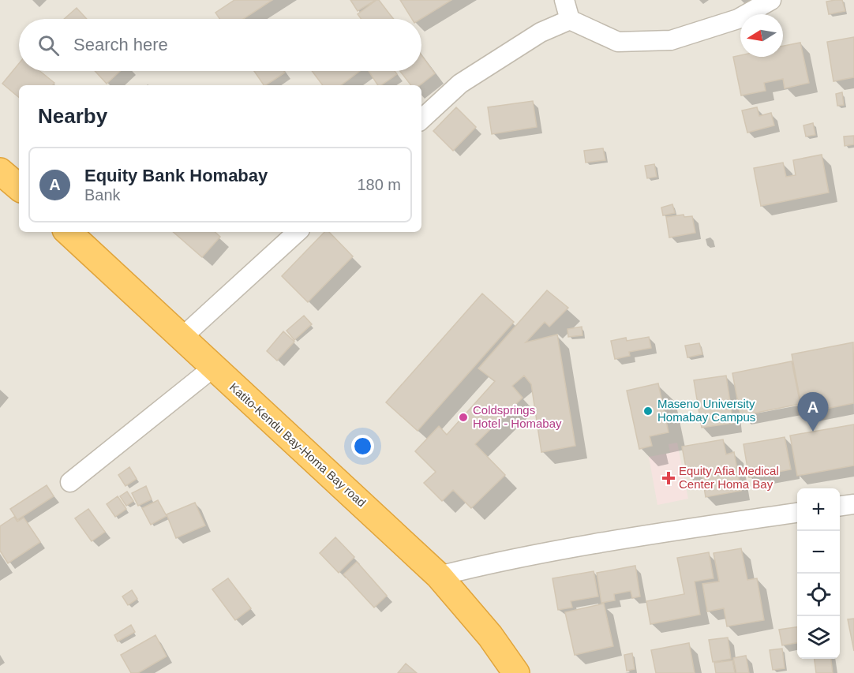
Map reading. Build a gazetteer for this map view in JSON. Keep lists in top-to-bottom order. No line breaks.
{"streets":{"highway":["Katito-Kendu Bay-Homa Bay road"]},"places":{"other":["Maseno University Homabay Campus","Coldsprings Hotel - Homabay"],"health":["Equity Afia Medical Center Homa Bay"]},"north":"left","page":{"search":"Search here","heading":"Nearby","list":[{"mark":"A","name":"Equity Bank Homabay","note":"Bank","value":"180 m"}],"pins":"A","map_buttons":["+","−"]}}
